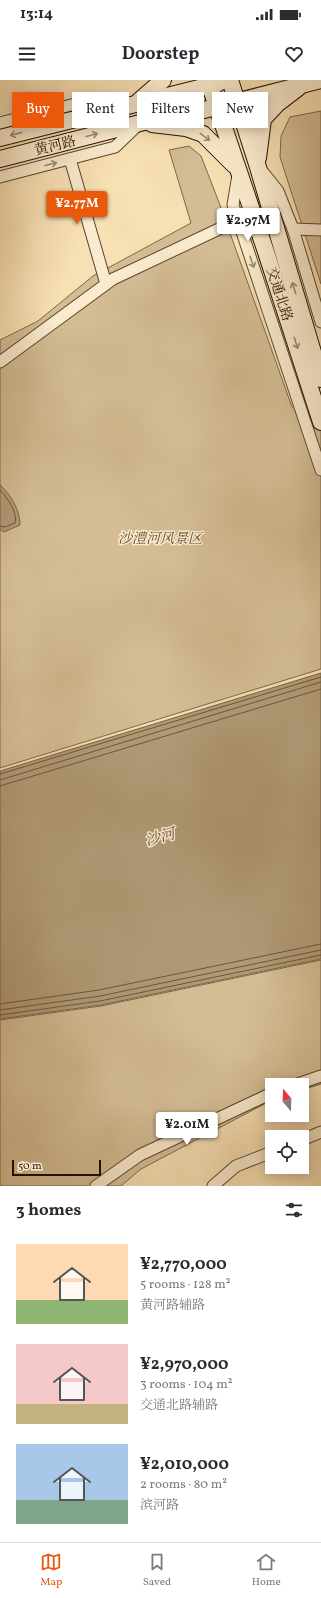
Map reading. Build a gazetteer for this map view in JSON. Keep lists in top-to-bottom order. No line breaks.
{"streets":{"main road":["黄河路","交通北路"]},"crossings":[["黄河路","交通北路"]],"water":["沙河"],"parks":["沙澧河风景区"],"scale_bar":"50 m","north":"top","page":{"status":"13:14","header":"Doorstep","chip":["Buy","Rent","Filters","New"],"price":["¥2.77M","¥2.97M","¥2.01M"],"scale":"50 m","heading":"3 homes","list":[{"name":"¥2,770,000","note":"5 rooms · 128 m² · 黄河路辅路"},{"name":"¥2,970,000","note":"3 rooms · 104 m² · 交通北路辅路"},{"name":"¥2,010,000","note":"2 rooms · 80 m² · 滨河路"}],"tabs":["Map","Saved","Home"]}}
